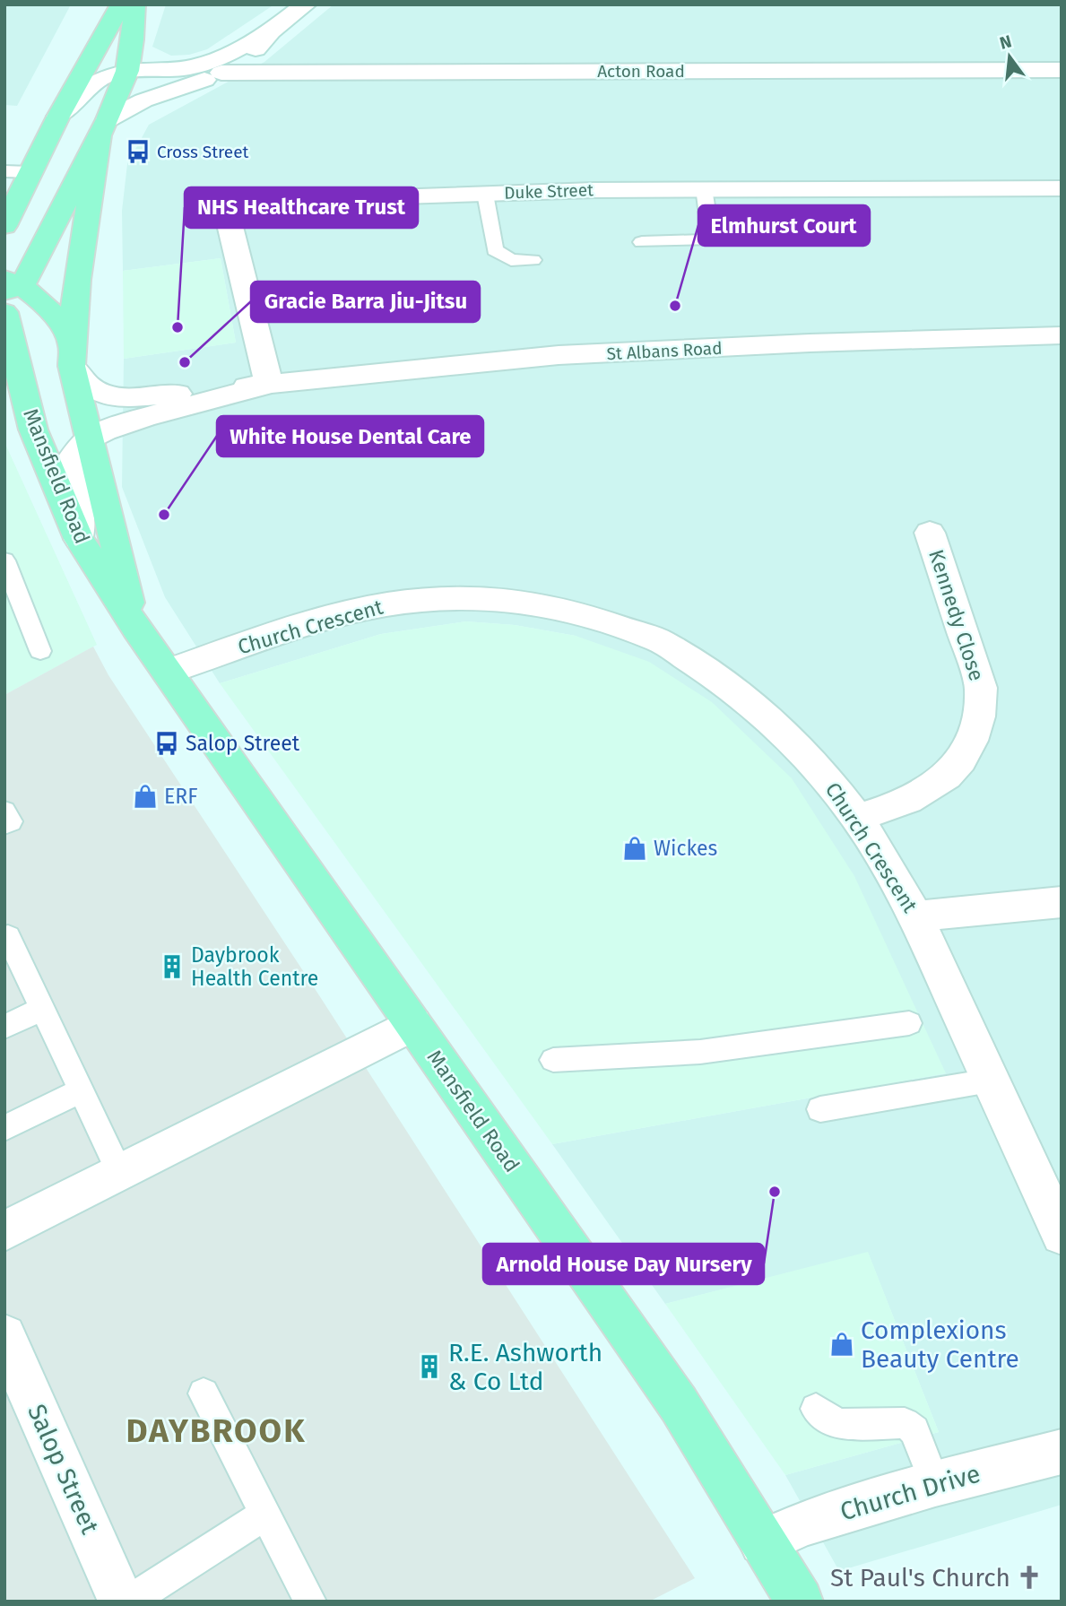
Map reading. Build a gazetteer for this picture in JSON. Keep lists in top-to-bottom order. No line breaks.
{"streets":{"highway":["Mansfield Road"],"street":["Acton Road","Duke Street","St Albans Road","Kennedy Close","Church Crescent","Salop Street","Church Drive"]},"crossings":[["Duke Street","St Albans Road"],["St Albans Road","Mansfield Road"],["Mansfield Road","Church Crescent"],["Mansfield Road","Church Drive"],["Kennedy Close","Church Crescent"]],"districts":["DAYBROOK"],"places":{"bus stop":["Cross Street","Salop Street"],"other":["Elmhurst Court","NHS Healthcare Trust","Gracie Barra Jiu-Jitsu","White House Dental Care","Arnold House Day Nursery"],"shop":["ERF","Wickes","Complexions Beauty Centre"],"building":["Daybrook Health Centre","R.E. Ashworth & Co Ltd"],"church":["St Paul's Church"]},"north":"top"}
